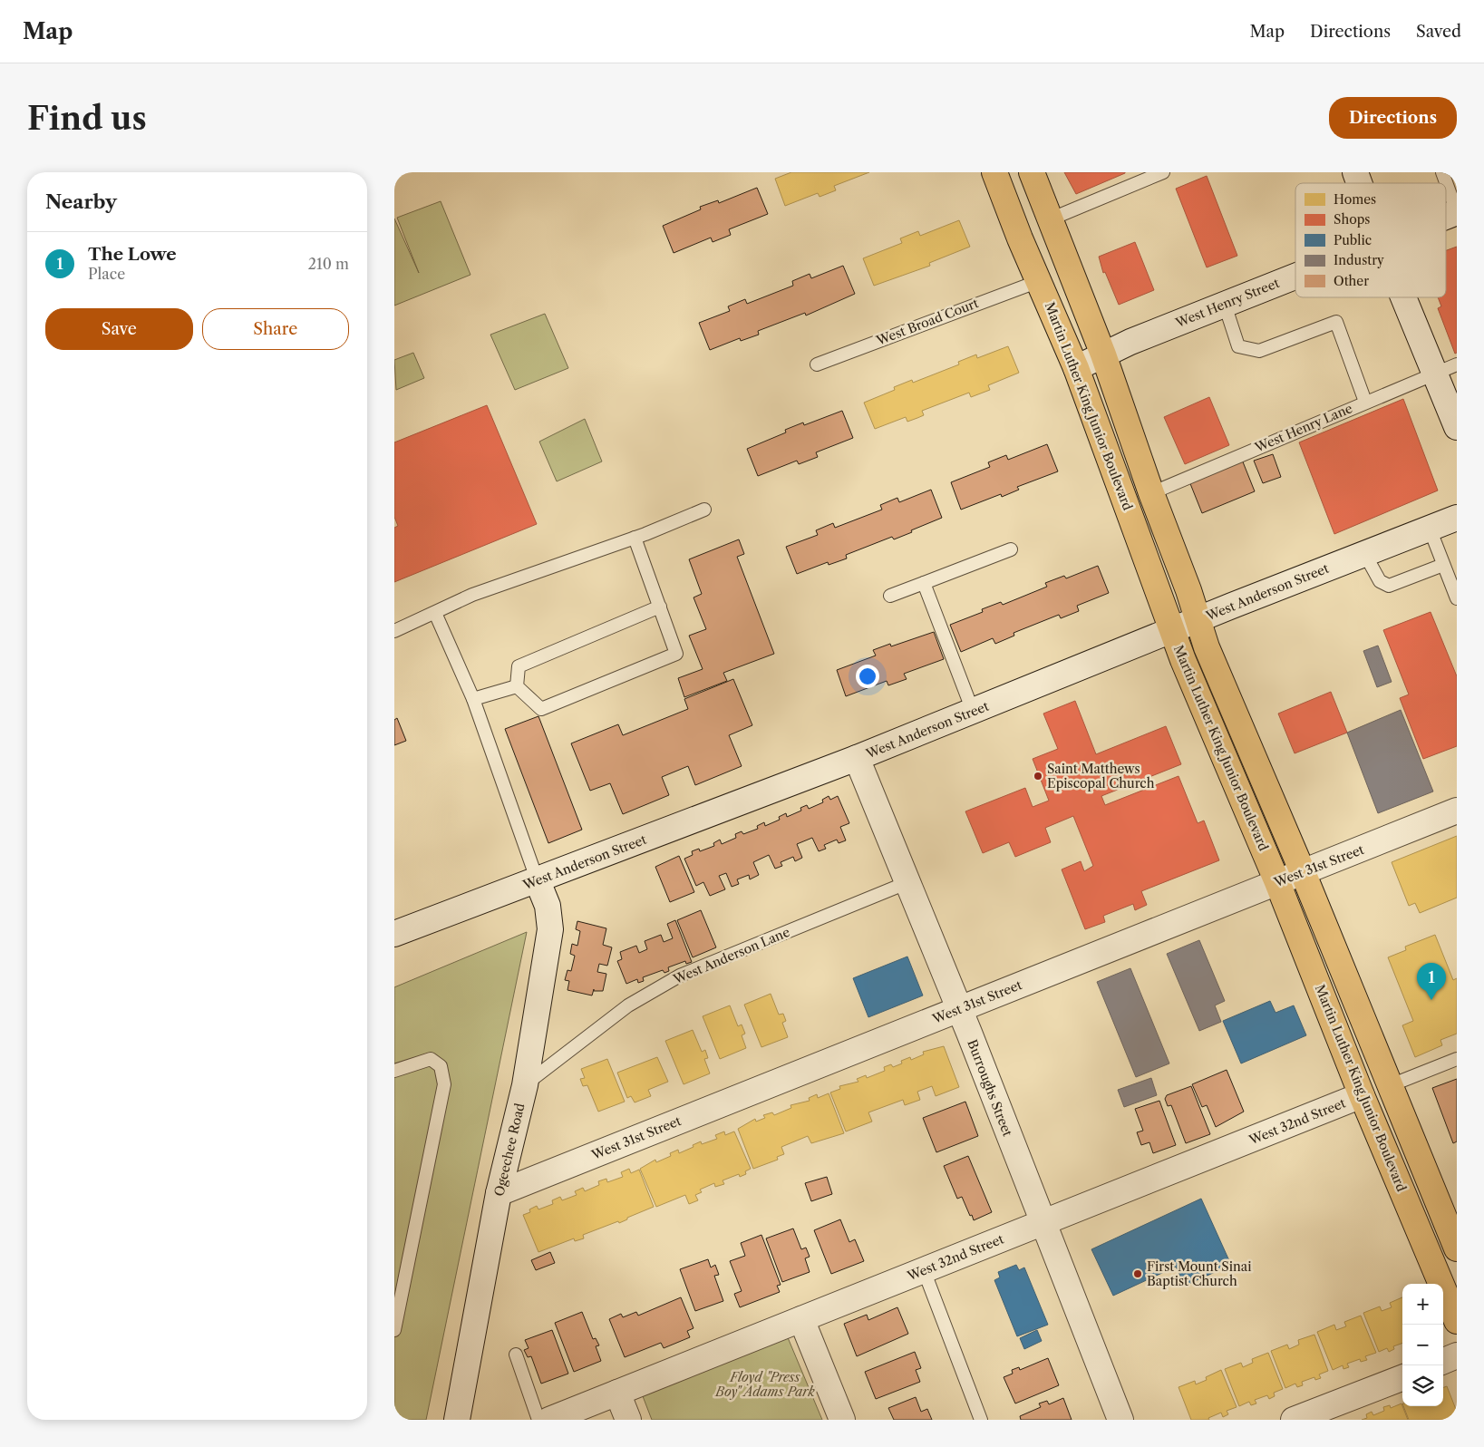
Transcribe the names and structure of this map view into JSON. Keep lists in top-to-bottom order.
{
  "streets": {
    "main road": ["Martin Luther King Junior Boulevard"],
    "street": [
      "West Henry Street",
      "West Anderson Street",
      "West 31st Street",
      "Burroughs Street",
      "West 32nd Street",
      "Ogeechee Road"
    ],
    "lane": ["West Broad Court", "West Henry Lane", "West Anderson Lane"]
  },
  "crossings": [
    ["West Henry Street", "Martin Luther King Junior Boulevard"],
    ["West Broad Court", "Martin Luther King Junior Boulevard"],
    ["Martin Luther King Junior Boulevard", "West Henry Lane"],
    ["Martin Luther King Junior Boulevard", "West Anderson Street"],
    ["Martin Luther King Junior Boulevard", "West 31st Street"],
    ["Martin Luther King Junior Boulevard", "West 32nd Street"],
    ["West Anderson Street", "Burroughs Street"],
    ["West Anderson Street", "Ogeechee Road"],
    ["West 31st Street", "Burroughs Street"],
    ["West 31st Street", "Ogeechee Road"],
    ["West Anderson Lane", "Burroughs Street"],
    ["West Anderson Lane", "Ogeechee Road"],
    ["Burroughs Street", "West 32nd Street"]
  ],
  "parks": ["Floyd \"Press Boy\" Adams Park"],
  "places": ["Saint Matthews Episcopal Church", "First Mount Sinai Baptist Church"],
  "legend": [
    "Homes",
    "Shops",
    "Public",
    "Industry",
    "Other"
  ],
  "page": {
    "header": "Map",
    "nav": ["Map", "Directions", "Saved"],
    "buttons": [
      "Directions",
      ["Save", "Share"]
    ],
    "title": "Find us",
    "heading": "Nearby",
    "list": [
      {
        "mark": "1",
        "name": "The Lowe",
        "note": "Place",
        "value": "210 m"
      }
    ],
    "pins": "1",
    "map_buttons": ["+", "−"]
  }
}
